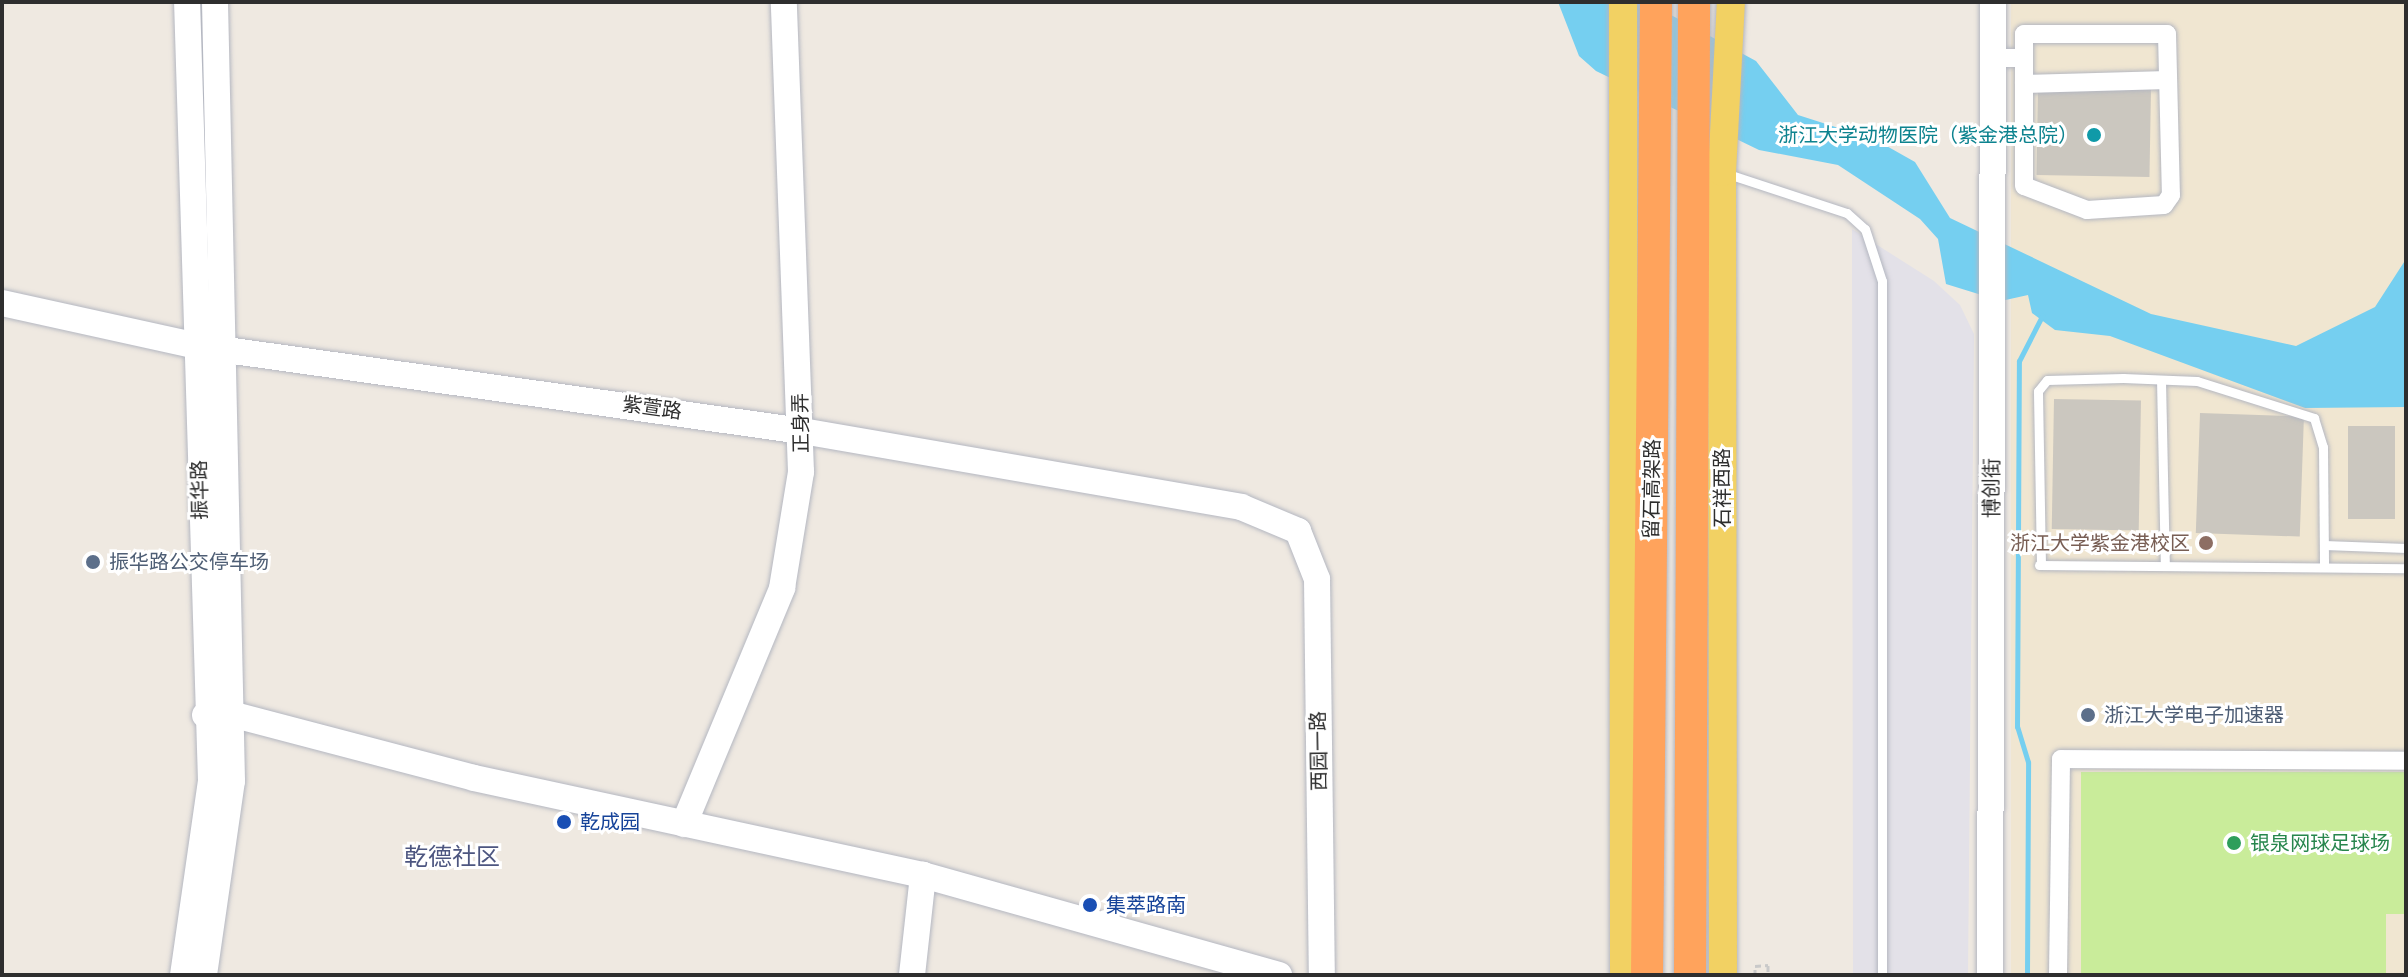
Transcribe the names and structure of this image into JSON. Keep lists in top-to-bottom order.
{
  "streets": {
    "highway": ["留石高架路"],
    "main road": ["石祥西路"],
    "street": [
      "紫萱路",
      "正身弄",
      "博创街",
      "振华路",
      "西园一路"
    ]
  },
  "crossings": [
    ["紫萱路", "正身弄"],
    ["紫萱路", "振华路"],
    ["紫萱路", "西园一路"]
  ],
  "districts": ["乾德社区"],
  "places": [
    "浙江大学动物医院（紫金港总院）",
    "浙江大学紫金港校区",
    "振华路公交停车场",
    "浙江大学电子加速器",
    "乾成园",
    "银泉网球足球场",
    "集萃路南"
  ]
}
